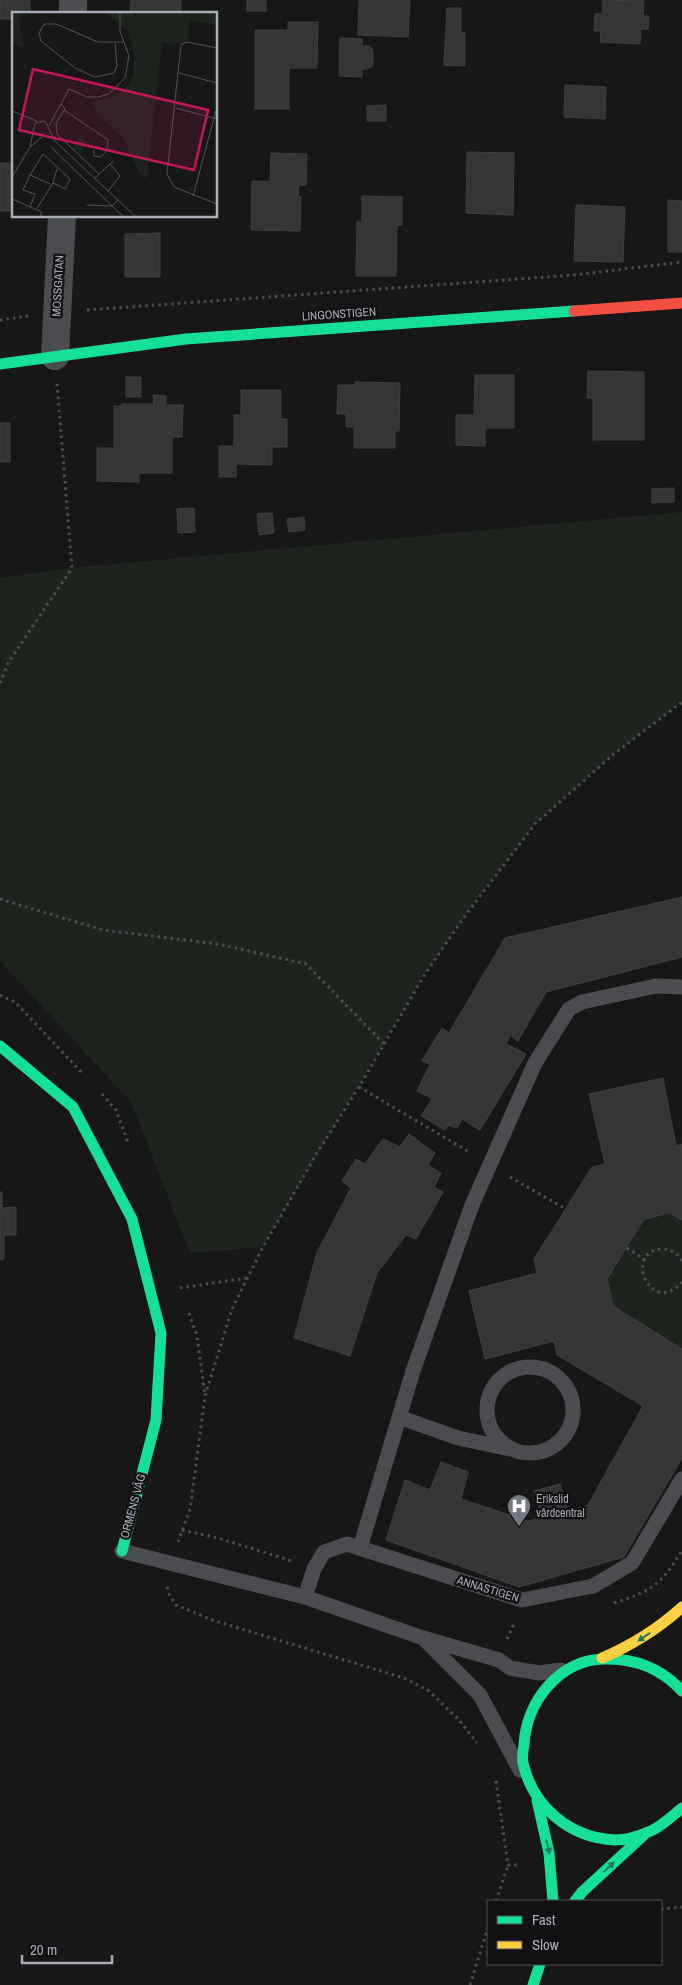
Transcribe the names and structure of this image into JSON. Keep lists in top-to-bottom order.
{
  "streets": {
    "street": ["MOSSGATAN", "LINGONSTIGEN", "ORMENS VÄG"],
    "lane": ["ANNASTIGEN"]
  },
  "crossings": [
    ["MOSSGATAN", "LINGONSTIGEN"],
    ["ORMENS VÄG", "ANNASTIGEN"]
  ],
  "places": {
    "hospital": ["Erikslid vårdcentral"]
  },
  "legend": ["Fast", "Slow"],
  "scale_bar": "20 m"
}
